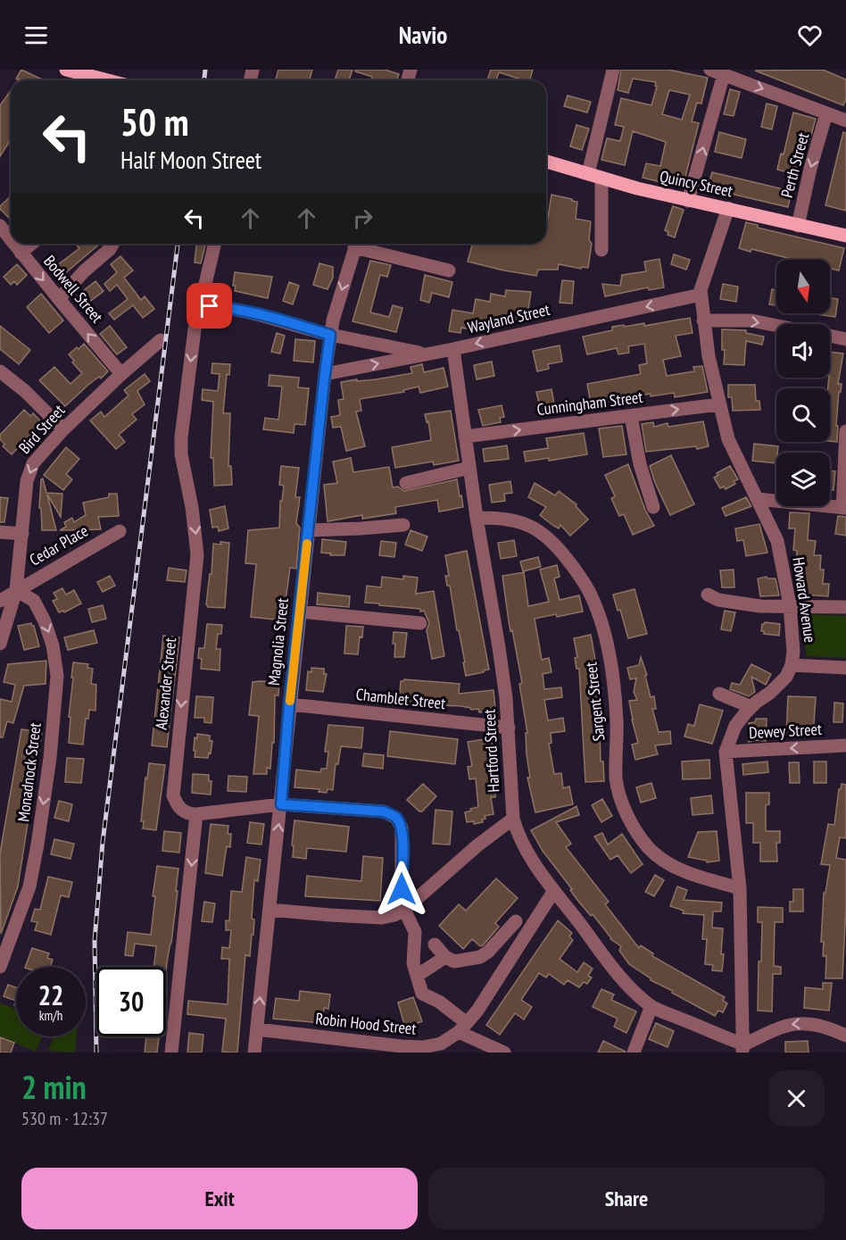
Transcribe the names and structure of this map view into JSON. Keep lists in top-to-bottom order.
{
  "streets": {
    "main road": ["Quincy Street"],
    "street": [
      "Perth Street",
      "Bodwell Street",
      "Wayland Street",
      "Cunningham Street",
      "Bird Street",
      "Cedar Place",
      "Howard Avenue",
      "Magnolia Street",
      "Alexander Street",
      "Chamblet Street",
      "Sargent Street",
      "Dewey Street",
      "Hartford Street",
      "Monadnock Street",
      "Robin Hood Street"
    ]
  },
  "crossings": [
    ["Perth Street", "Quincy Street"],
    ["Quincy Street", "Howard Avenue"],
    ["Bodwell Street", "Bird Street"],
    ["Wayland Street", "Howard Avenue"],
    ["Wayland Street", "Magnolia Street"],
    ["Wayland Street", "Hartford Street"],
    ["Cunningham Street", "Howard Avenue"],
    ["Cunningham Street", "Hartford Street"],
    ["Bird Street", "Cedar Place"],
    ["Bird Street", "Monadnock Street"],
    ["Cedar Place", "Monadnock Street"],
    ["Howard Avenue", "Sargent Street"],
    ["Howard Avenue", "Dewey Street"],
    ["Howard Avenue", "Hartford Street"],
    ["Magnolia Street", "Chamblet Street"],
    ["Magnolia Street", "Robin Hood Street"],
    ["Chamblet Street", "Hartford Street"],
    ["Sargent Street", "Hartford Street"],
    ["Hartford Street", "Robin Hood Street"]
  ],
  "one_way": ["Cunningham Street", "Alexander Street", "Monadnock Street"],
  "north": "bottom",
  "page": {
    "header": "Navio",
    "turn": ["50 m", "Half Moon Street"],
    "speed": "22 km/h",
    "limit": "30",
    "heading": ["2 min", "530 m · 12:37"],
    "buttons": ["Exit", "Share"]
  }
}
